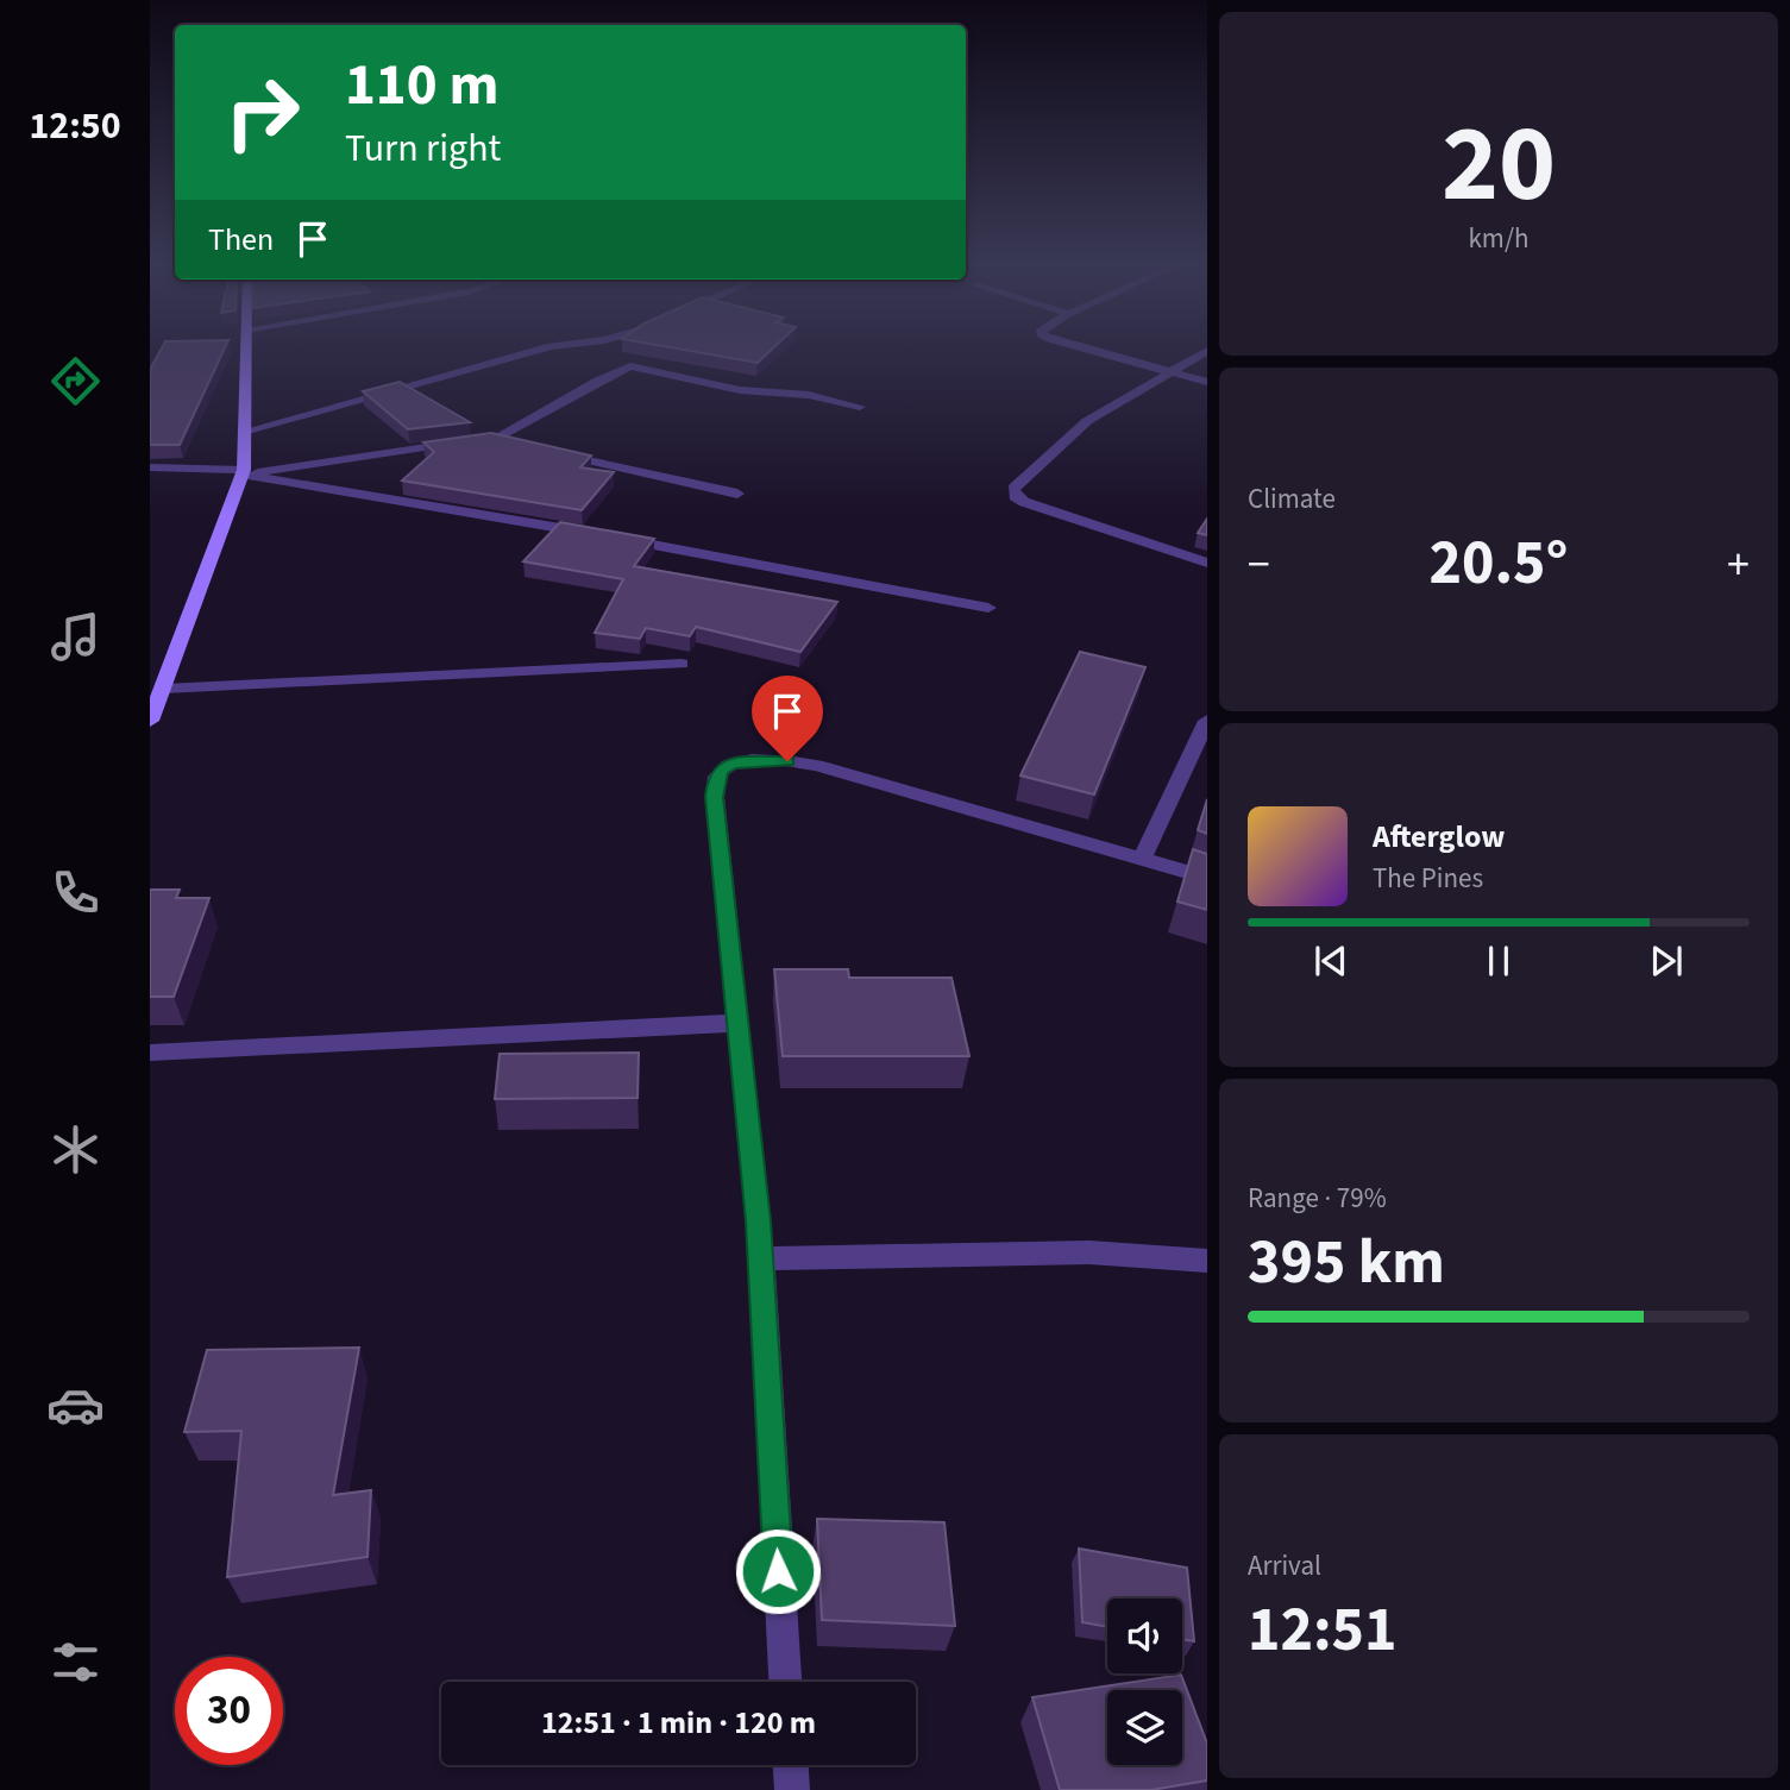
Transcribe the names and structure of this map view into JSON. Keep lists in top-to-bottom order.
{
  "page": {
    "tabs": "12:50",
    "tile": [
      ["20", "km/h"],
      "Climate",
      ["Range · 79%", "395 km"],
      ["Arrival", "12:51"]
    ],
    "turn": ["110 m", "Turn right"],
    "then": "Then",
    "heat": ["−", "20.5°", "+"],
    "song": ["Afterglow", "The Pines"],
    "limit": "30",
    "trip": "12:51 · 1 min · 120 m"
  }
}
